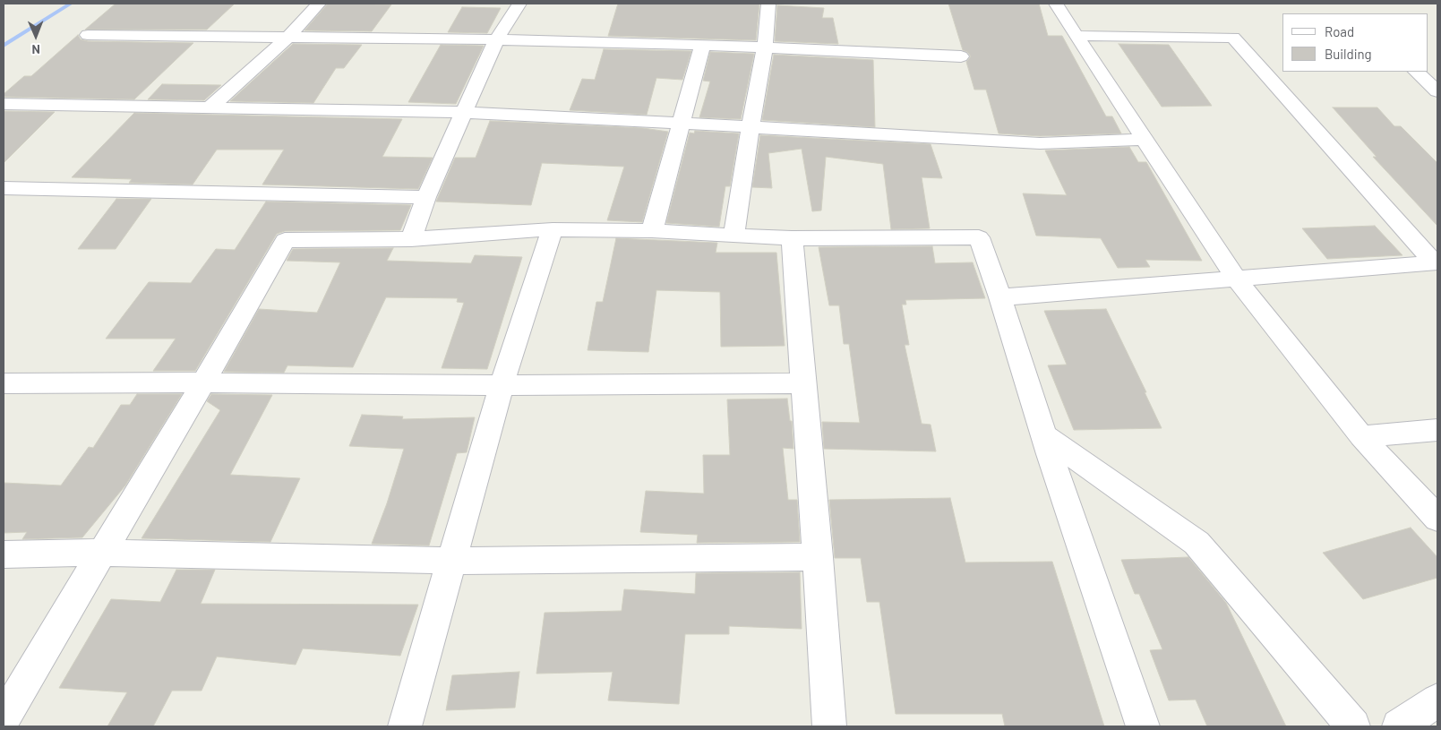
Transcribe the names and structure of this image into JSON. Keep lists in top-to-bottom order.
{
  "legend": ["Road", "Building"],
  "north": "bottom"
}
